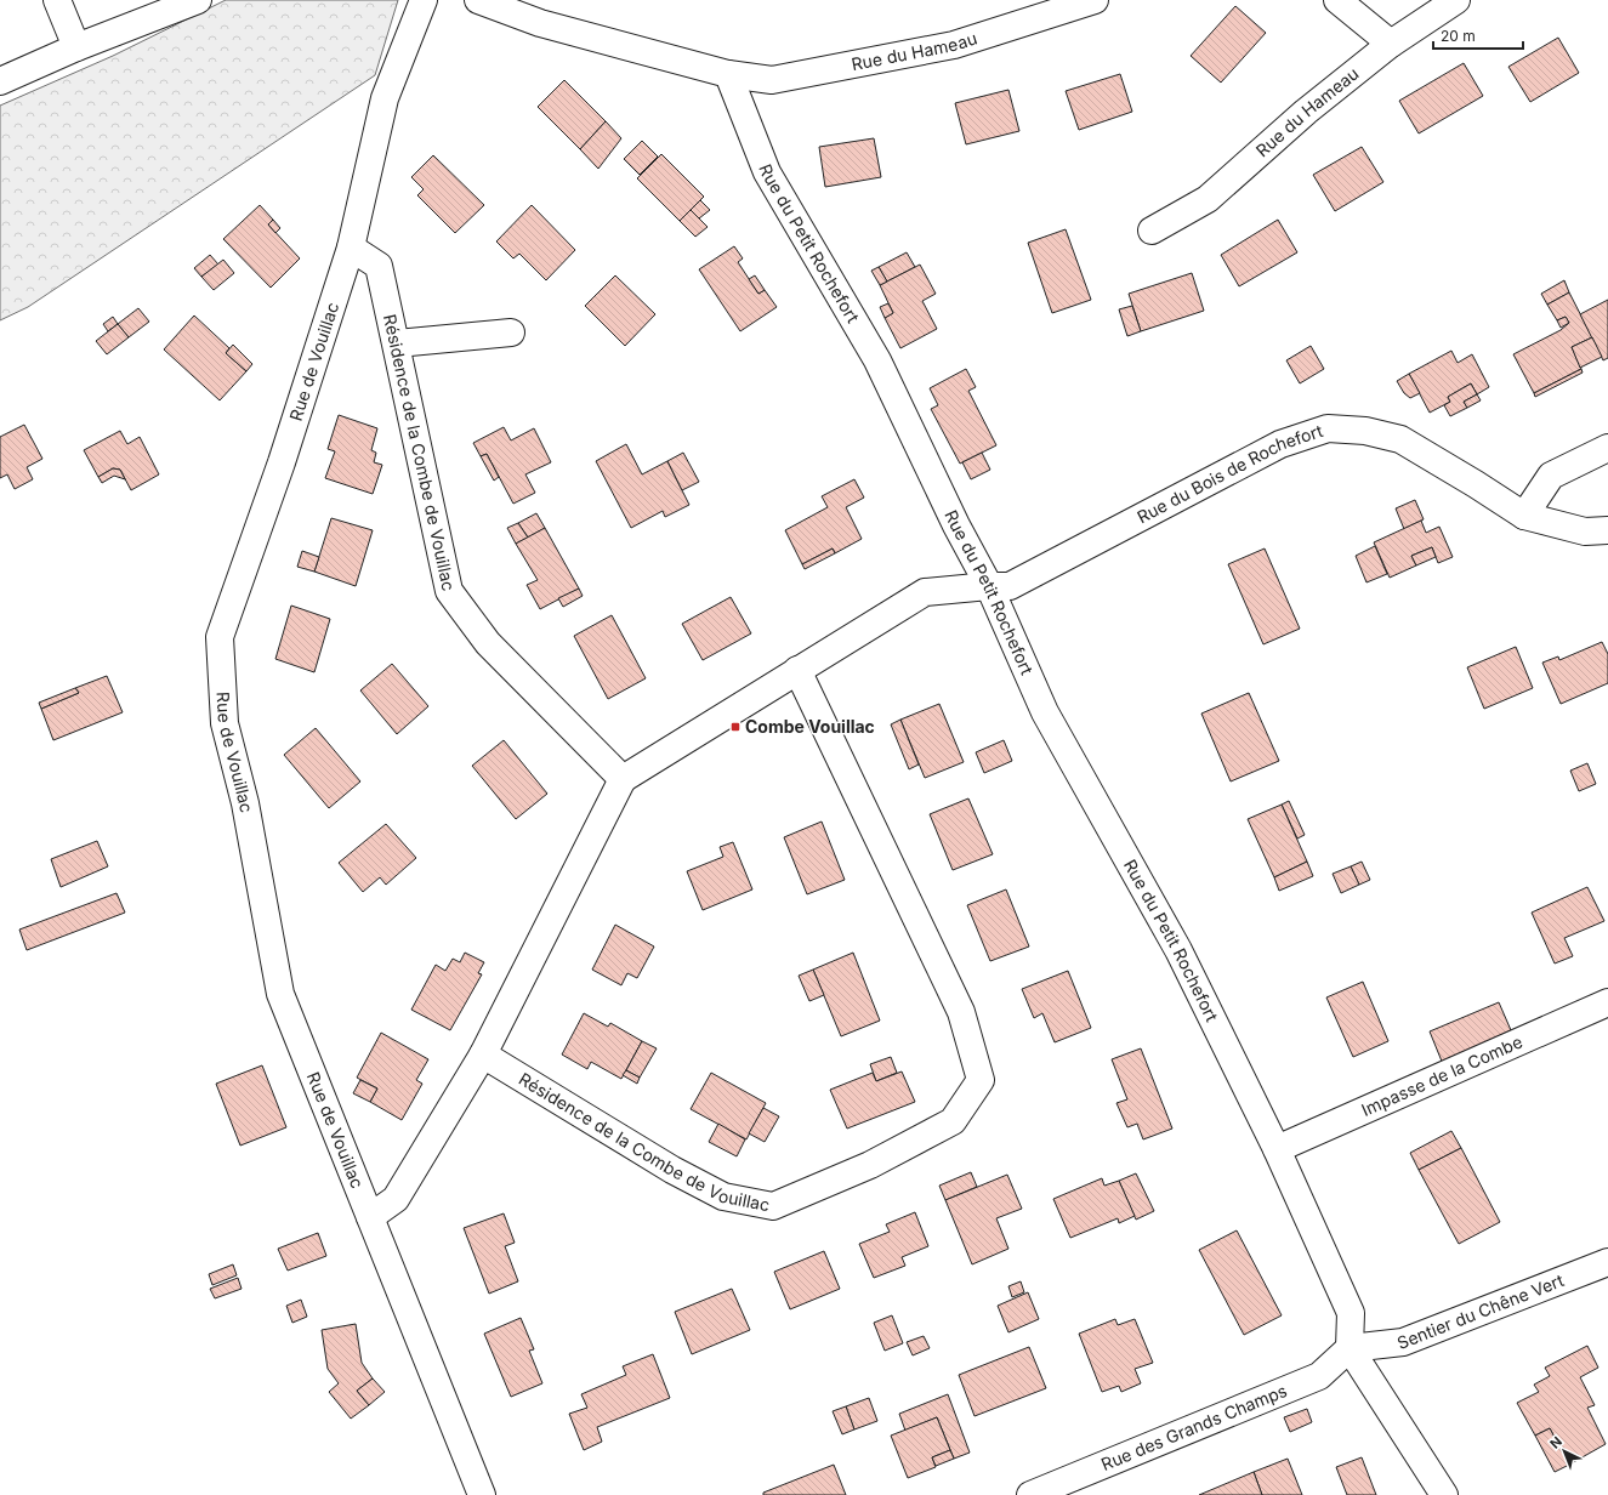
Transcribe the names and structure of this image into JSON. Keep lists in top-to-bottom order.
{
  "streets": {
    "street": [
      "Rue du Hameau",
      "Rue du Petit Rochefort",
      "Rue de Vouillac",
      "Résidence de la Combe de Vouillac",
      "Rue du Bois de Rochefort",
      "Impasse de la Combe",
      "Sentier du Chêne Vert",
      "Rue des Grands Champs"
    ]
  },
  "crossings": [
    ["Rue du Hameau", "Rue du Petit Rochefort"],
    ["Rue du Petit Rochefort", "Rue du Bois de Rochefort"],
    ["Rue du Petit Rochefort", "Impasse de la Combe"],
    ["Rue du Petit Rochefort", "Sentier du Chêne Vert"],
    ["Rue du Petit Rochefort", "Rue des Grands Champs"],
    ["Rue de Vouillac", "Résidence de la Combe de Vouillac"],
    ["Sentier du Chêne Vert", "Rue des Grands Champs"]
  ],
  "places": {
    "transit": ["Combe Vouillac"]
  },
  "scale_bar": "20 m",
  "north": "top left"
}
